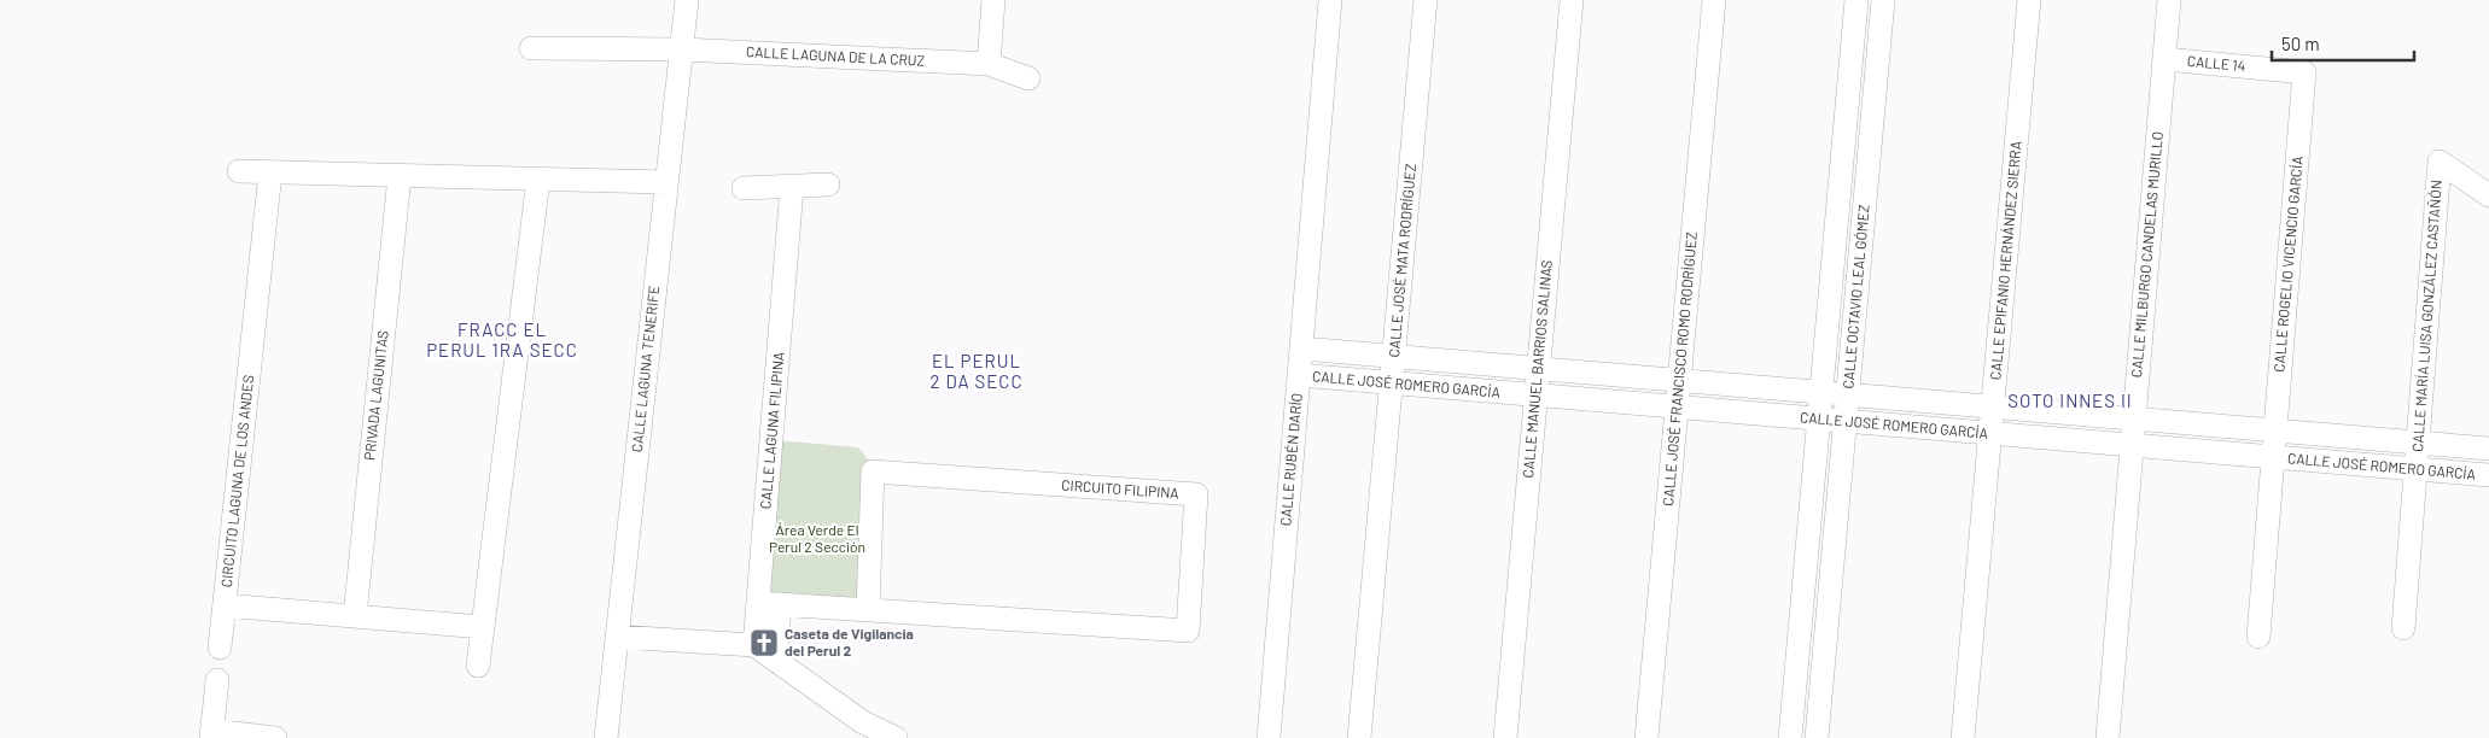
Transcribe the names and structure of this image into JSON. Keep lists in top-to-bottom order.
{
  "streets": {
    "street": [
      "CALLE LAGUNA DE LA CRUZ",
      "CALLE 14",
      "CALLE MILBURGO CANDELAS MURILLO",
      "CALLE JOSÉ MATA RODRÍGUEZ",
      "CALLE EPIFANIO HERNÁNDEZ SIERRA",
      "CALLE ROGELIO VICENCIO GARCÍA",
      "CALLE OCTAVIO LEAL GÓMEZ",
      "CALLE MARÍA LUISA GONZÁLEZ CASTAÑÓN",
      "CALLE LAGUNA TENERIFE",
      "CALLE MANUEL BARRIOS SALINAS",
      "CALLE JOSÉ FRANCISCO ROMO RODRÍGUEZ",
      "CALLE JOSÉ ROMERO GARCÍA",
      "PRIVADA LAGUNITAS",
      "CALLE LAGUNA FILIPINA",
      "CALLE RUBÉN DARÍO",
      "CIRCUITO LAGUNA DE LOS ANDES",
      "CIRCUITO FILIPINA"
    ]
  },
  "crossings": [
    ["CALLE LAGUNA DE LA CRUZ", "CALLE LAGUNA TENERIFE"],
    ["CALLE 14", "CALLE MILBURGO CANDELAS MURILLO"],
    ["CALLE 14", "CALLE ROGELIO VICENCIO GARCÍA"],
    ["CALLE MILBURGO CANDELAS MURILLO", "CALLE JOSÉ ROMERO GARCÍA"],
    ["CALLE JOSÉ MATA RODRÍGUEZ", "CALLE JOSÉ ROMERO GARCÍA"],
    ["CALLE EPIFANIO HERNÁNDEZ SIERRA", "CALLE JOSÉ ROMERO GARCÍA"],
    ["CALLE ROGELIO VICENCIO GARCÍA", "CALLE JOSÉ ROMERO GARCÍA"],
    ["CALLE OCTAVIO LEAL GÓMEZ", "CALLE JOSÉ ROMERO GARCÍA"],
    ["CALLE MARÍA LUISA GONZÁLEZ CASTAÑÓN", "CALLE JOSÉ ROMERO GARCÍA"],
    ["CALLE MANUEL BARRIOS SALINAS", "CALLE JOSÉ ROMERO GARCÍA"],
    ["CALLE JOSÉ FRANCISCO ROMO RODRÍGUEZ", "CALLE JOSÉ ROMERO GARCÍA"],
    ["CALLE JOSÉ ROMERO GARCÍA", "CALLE RUBÉN DARÍO"],
    ["PRIVADA LAGUNITAS", "CIRCUITO LAGUNA DE LOS ANDES"],
    ["CALLE LAGUNA FILIPINA", "CIRCUITO FILIPINA"]
  ],
  "districts": ["FRACC EL PERUL 1RA SECC", "EL PERUL 2 DA SECC", "SOTO INNES II"],
  "parks": ["Área Verde El Perul 2 Sección"],
  "places": {
    "church": ["Caseta de Vigilancia del Perul 2"]
  },
  "scale_bar": "50 m"
}
